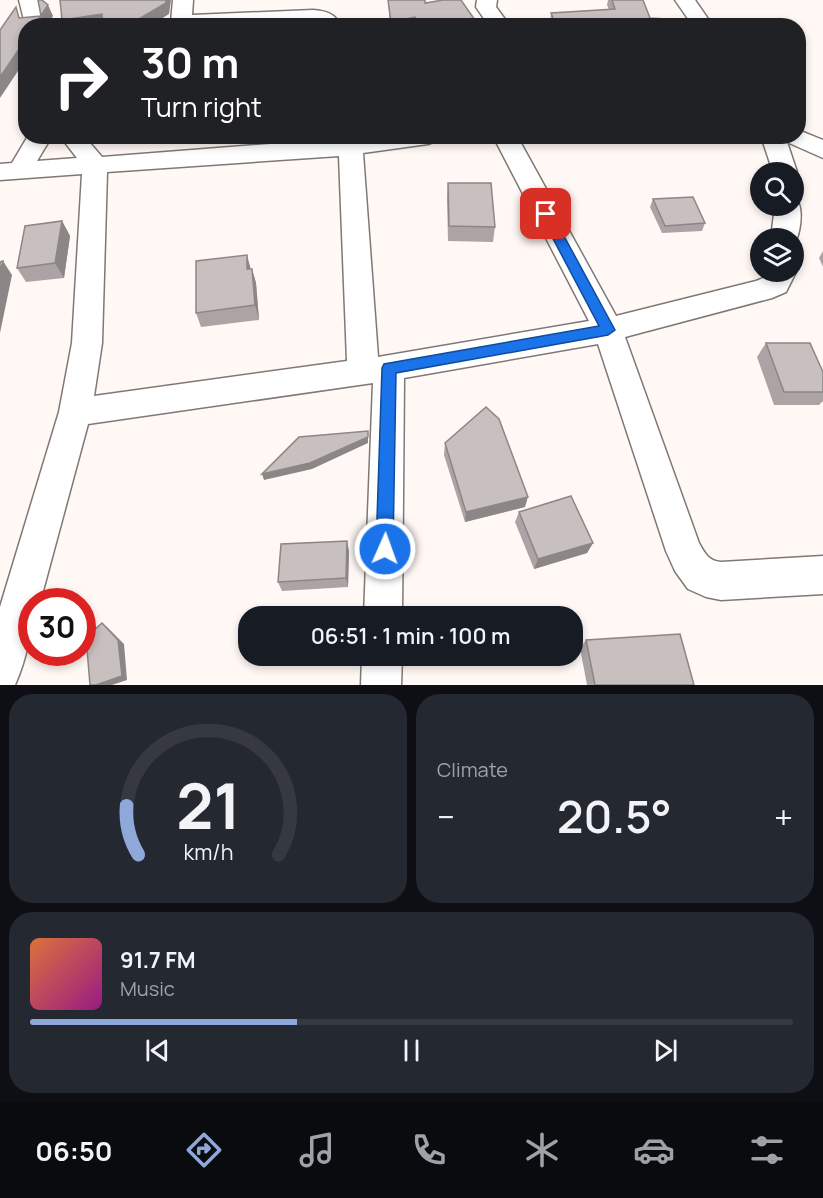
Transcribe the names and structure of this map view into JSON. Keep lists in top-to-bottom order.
{
  "page": {
    "turn": ["30 m", "Turn right"],
    "limit": "30",
    "trip": "06:51 · 1 min · 100 m",
    "tile": "Climate",
    "heat": ["−", "20.5°", "+"],
    "song": ["91.7 FM", "Music"],
    "tabs": "06:50",
    "gauge": ["21", "km/h"]
  }
}
